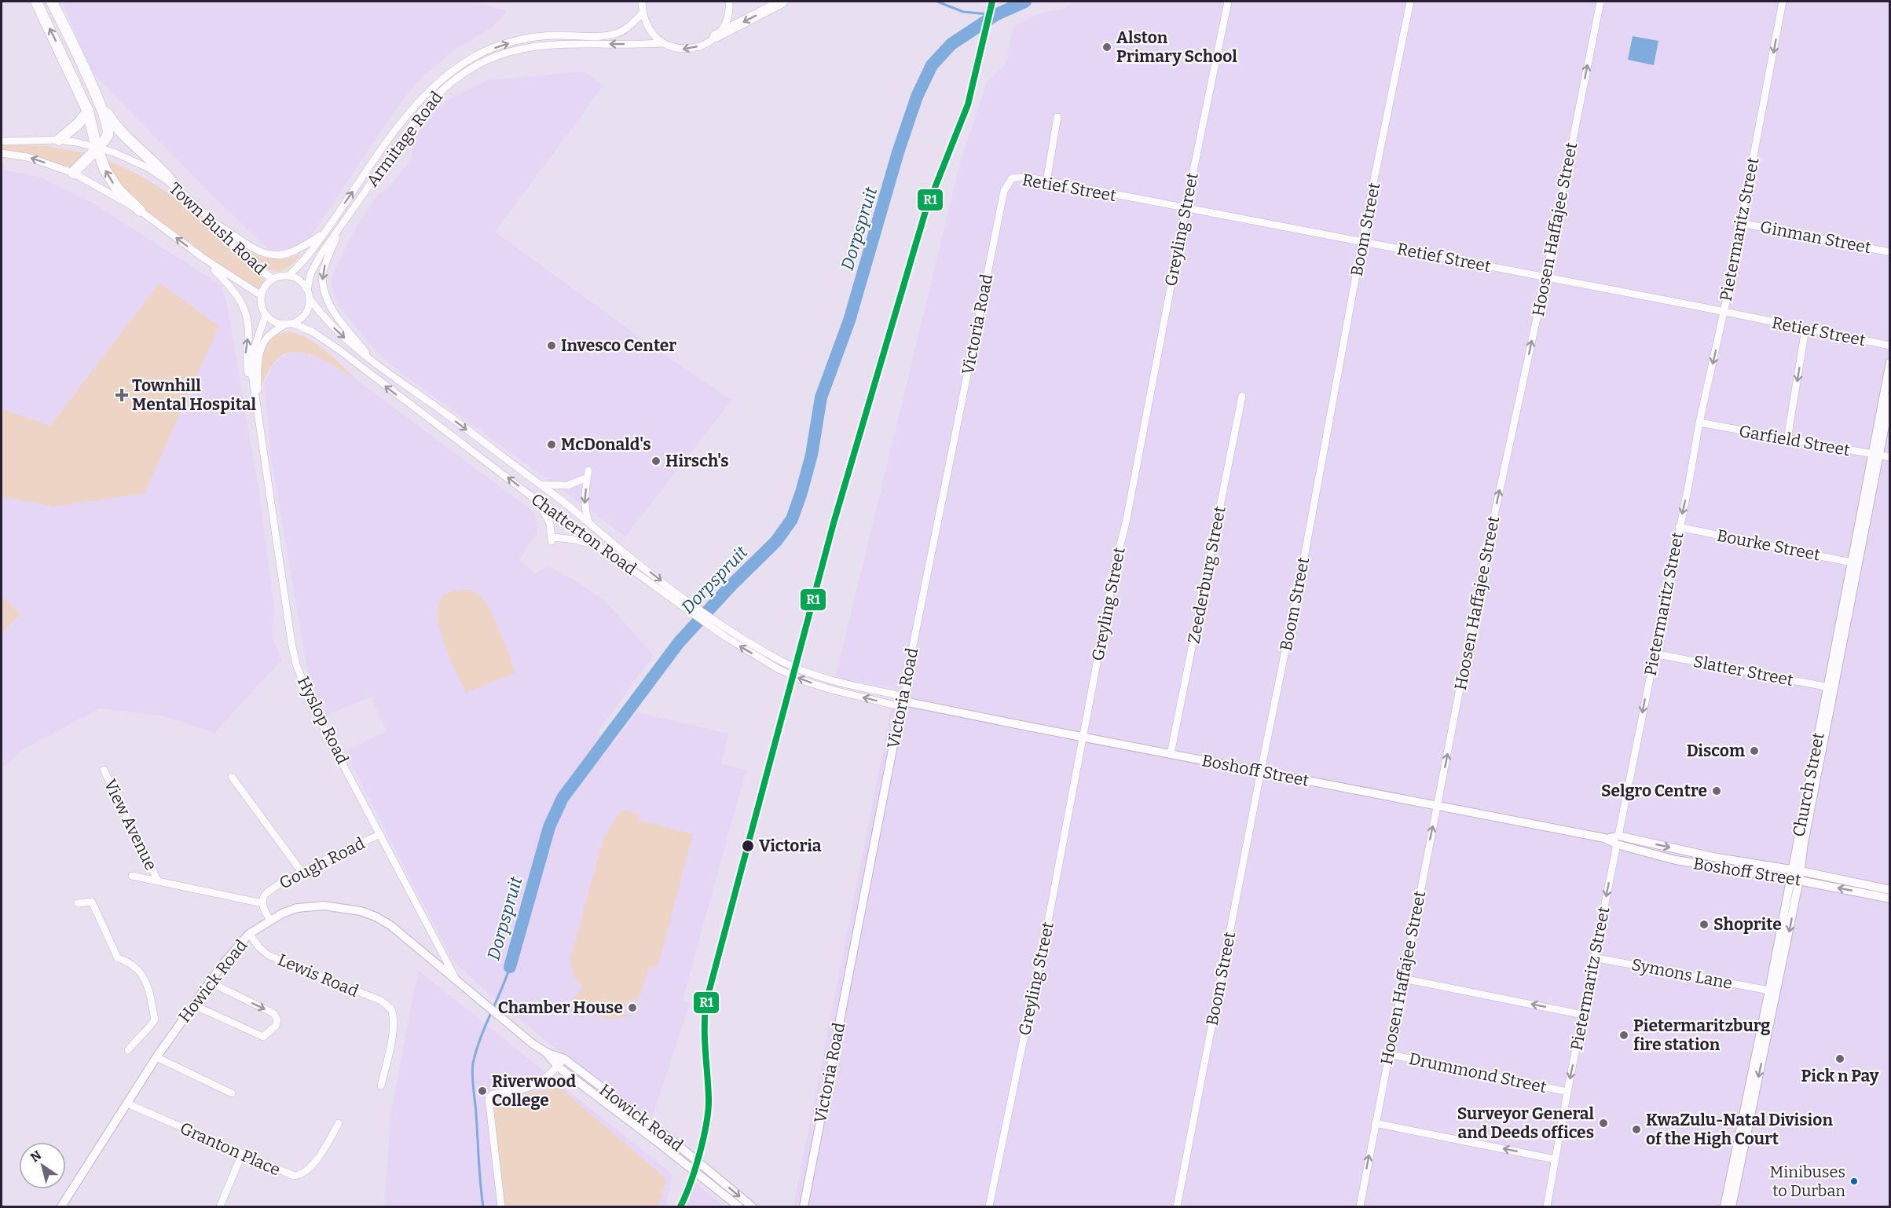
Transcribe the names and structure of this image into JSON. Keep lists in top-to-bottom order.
{
  "streets": {
    "main road": [
      "Victoria Road",
      "Boshoff Street",
      "Church Street",
      "Howick Road"
    ],
    "street": [
      "Armitage Road",
      "Retief Street",
      "Town Bush Road",
      "Greyling Street",
      "Boom Street",
      "Hoosen Haffajee Street",
      "Pietermaritz Street",
      "Ginman Street",
      "Garfield Street",
      "Chatterton Road",
      "Bourke Street",
      "Zeederburg Street",
      "Slatter Street",
      "Hyslop Road",
      "View Avenue",
      "Gough Road",
      "Symons Lane",
      "Lewis Road",
      "Drummond Street",
      "Granton Place"
    ]
  },
  "crossings": [
    ["Armitage Road", "Town Bush Road"],
    ["Armitage Road", "Chatterton Road"],
    ["Armitage Road", "Hyslop Road"],
    ["Retief Street", "Greyling Street"],
    ["Retief Street", "Boom Street"],
    ["Retief Street", "Hoosen Haffajee Street"],
    ["Retief Street", "Pietermaritz Street"],
    ["Retief Street", "Victoria Road"],
    ["Town Bush Road", "Chatterton Road"],
    ["Town Bush Road", "Hyslop Road"],
    ["Greyling Street", "Boshoff Street"],
    ["Boom Street", "Boshoff Street"],
    ["Hoosen Haffajee Street", "Boshoff Street"],
    ["Hoosen Haffajee Street", "Drummond Street"],
    ["Pietermaritz Street", "Ginman Street"],
    ["Pietermaritz Street", "Garfield Street"],
    ["Pietermaritz Street", "Bourke Street"],
    ["Pietermaritz Street", "Slatter Street"],
    ["Pietermaritz Street", "Boshoff Street"],
    ["Pietermaritz Street", "Symons Lane"],
    ["Pietermaritz Street", "Drummond Street"],
    ["Victoria Road", "Chatterton Road"],
    ["Victoria Road", "Boshoff Street"],
    ["Garfield Street", "Church Street"],
    ["Chatterton Road", "Hyslop Road"],
    ["Chatterton Road", "Boshoff Street"],
    ["Bourke Street", "Church Street"],
    ["Zeederburg Street", "Boshoff Street"],
    ["Slatter Street", "Church Street"],
    ["Hyslop Road", "Gough Road"],
    ["Hyslop Road", "Howick Road"],
    ["Boshoff Street", "Church Street"],
    ["Church Street", "Symons Lane"],
    ["Gough Road", "Howick Road"],
    ["Lewis Road", "Howick Road"],
    ["Howick Road", "Granton Place"]
  ],
  "one_way": ["Hoosen Haffajee Street", "Pietermaritz Street"],
  "water": ["Dorpspruit"],
  "places": {
    "other": [
      "Alston Primary School",
      "Invesco Center",
      "McDonald's",
      "Hirsch's",
      "Discom",
      "Selgro Centre",
      "Victoria",
      "Shoprite",
      "Chamber House",
      "Pietermaritzburg fire station",
      "Pick n Pay",
      "Riverwood College",
      "Surveyor General and Deeds offices",
      "KwaZulu-Natal Division of the High Court",
      "Minibuses to Durban"
    ],
    "health": ["Townhill Mental Hospital"]
  },
  "lines": ["transit line R1"],
  "north": "top left"
}
